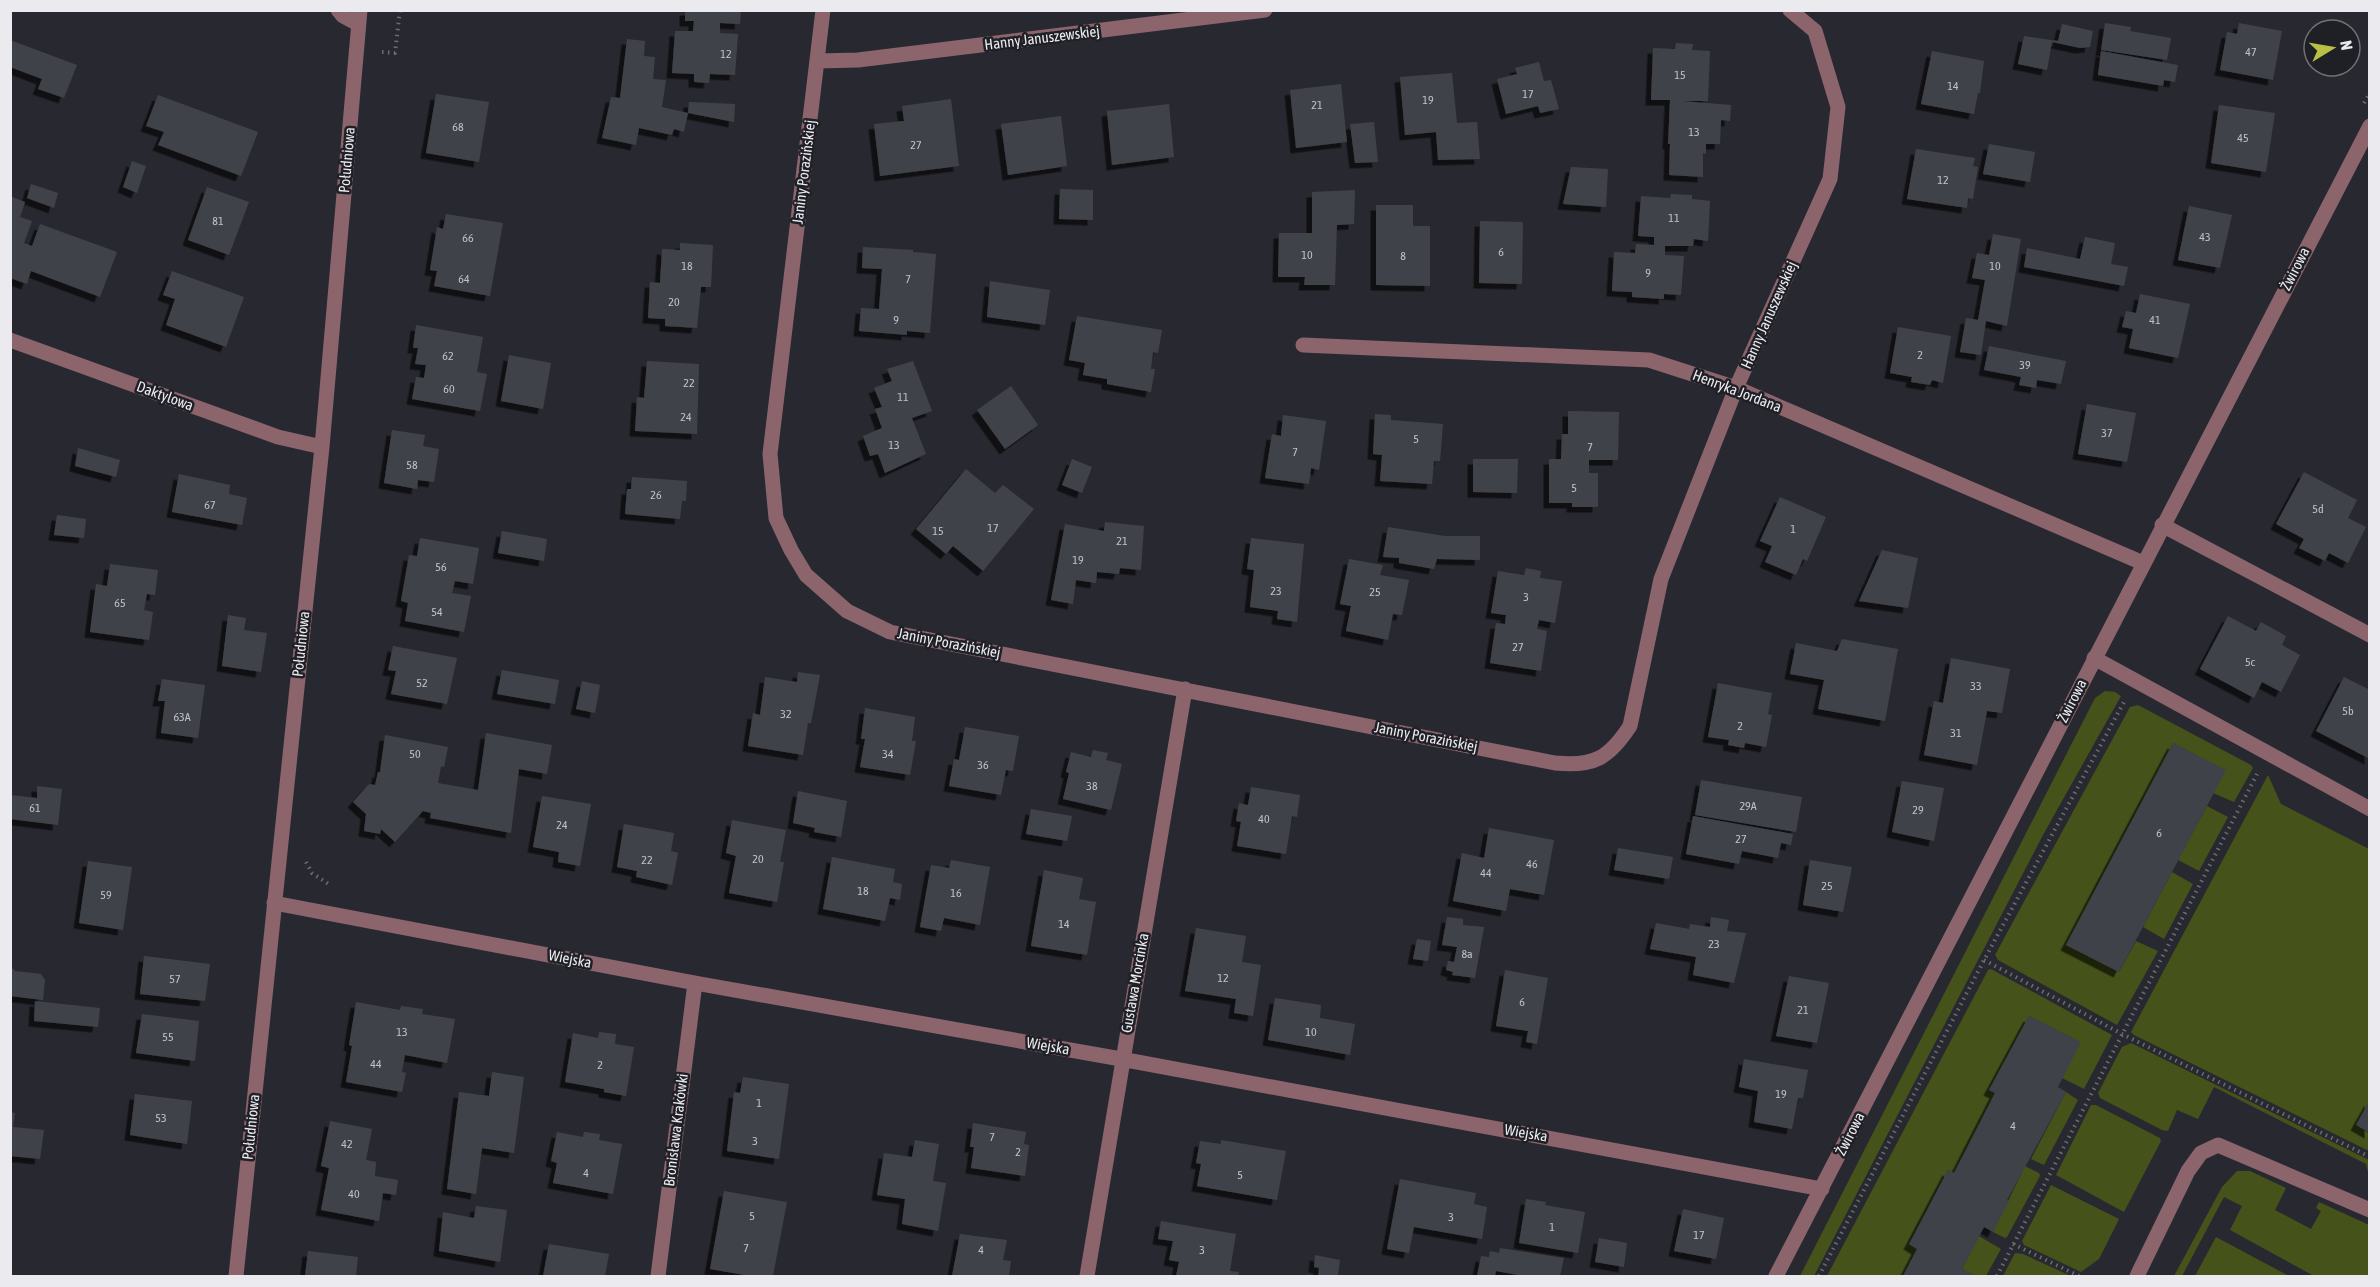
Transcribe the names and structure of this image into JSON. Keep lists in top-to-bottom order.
{
  "streets": {
    "street": [
      "Hanny Januszewskiej",
      "Południowa",
      "Janiny Porazińskiej",
      "Żwirowa",
      "Henryka Jordana",
      "Daktylowa",
      "Wiejska",
      "Gustawa Morcinka",
      "Bronisława Krakówki"
    ]
  },
  "crossings": [
    ["Hanny Januszewskiej", "Janiny Porazińskiej"],
    ["Hanny Januszewskiej", "Henryka Jordana"],
    ["Południowa", "Daktylowa"],
    ["Południowa", "Wiejska"],
    ["Janiny Porazińskiej", "Gustawa Morcinka"],
    ["Żwirowa", "Henryka Jordana"],
    ["Żwirowa", "Wiejska"],
    ["Wiejska", "Gustawa Morcinka"],
    ["Wiejska", "Bronisława Krakówki"]
  ],
  "house_numbers": [
    "47",
    "12",
    "15",
    "14",
    "17",
    "19",
    "21",
    "68",
    "13",
    "45",
    "27",
    "12",
    "11",
    "81",
    "43",
    "66",
    "6",
    "10",
    "8",
    "18",
    "10",
    "9",
    "64",
    "7",
    "20",
    "9",
    "41",
    "2",
    "62",
    "39",
    "22",
    "60",
    "11",
    "24",
    "37",
    "5",
    "13",
    "7",
    "7",
    "58",
    "5",
    "26",
    "67",
    "5d",
    "17",
    "1",
    "15",
    "21",
    "19",
    "56",
    "23",
    "25",
    "3",
    "65",
    "54",
    "27",
    "5c",
    "52",
    "33",
    "5b",
    "32",
    "63A",
    "2",
    "31",
    "50",
    "34",
    "36",
    "38",
    "29A",
    "61",
    "29",
    "40",
    "24",
    "6",
    "27",
    "20",
    "22",
    "46",
    "44",
    "25",
    "18",
    "16",
    "59",
    "14",
    "23",
    "8a",
    "12",
    "57",
    "6",
    "21",
    "13",
    "10",
    "55",
    "44",
    "2",
    "19",
    "1",
    "53",
    "4",
    "7",
    "3",
    "42",
    "2",
    "4",
    "5",
    "40",
    "5",
    "3",
    "1",
    "17",
    "7",
    "4",
    "3"
  ],
  "north": "right"
}
